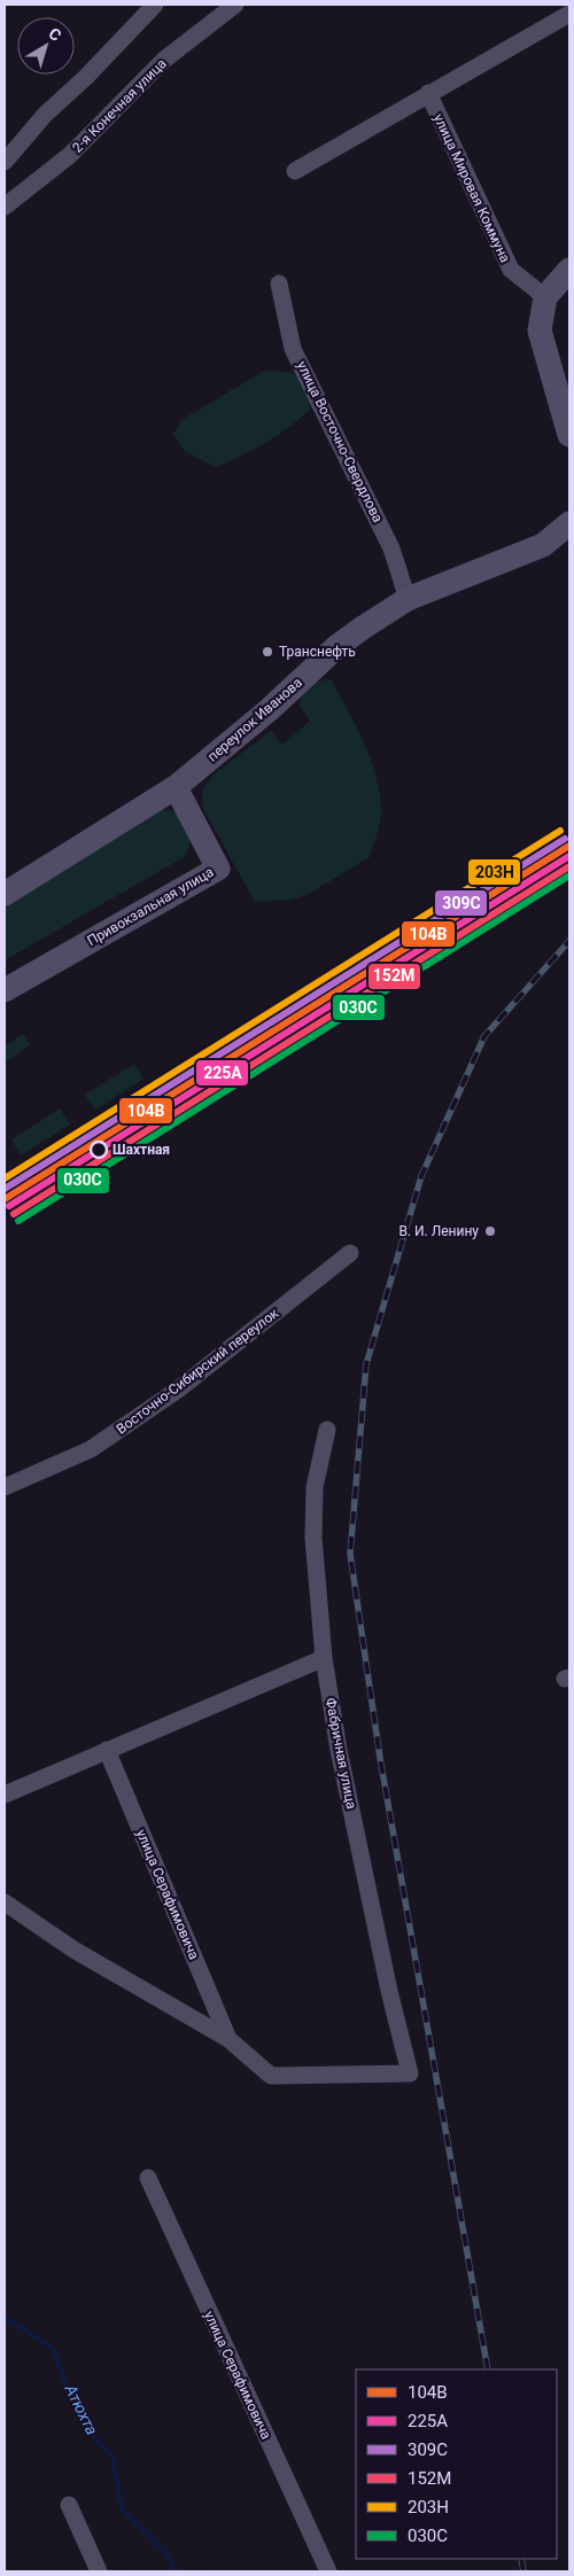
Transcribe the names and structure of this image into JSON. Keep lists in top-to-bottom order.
{
  "streets": {
    "main road": ["переулок Иванова", "Привокзальная улица"],
    "street": [
      "2-я Конечная улица",
      "улица Мировая Коммуна",
      "улица Восточно-Свердлова",
      "Восточно-Сибирский переулок",
      "Фабричная улица",
      "улица Серафимовича"
    ]
  },
  "crossings": [
    ["улица Восточно-Свердлова", "переулок Иванова"],
    ["переулок Иванова", "Привокзальная улица"],
    ["Фабричная улица", "улица Серафимовича"]
  ],
  "water": ["Атюхта"],
  "places": ["Транснефть", "Шахтная", "В. И. Ленину"],
  "lines": [
    "transit line 203Н",
    "transit line 309С",
    "transit line 104В",
    "transit line 225А",
    "transit line 152М",
    "transit line 030C"
  ],
  "legend": [
    "104В",
    "225А",
    "309С",
    "152М",
    "203Н",
    "030C"
  ],
  "north": "top right"
}
